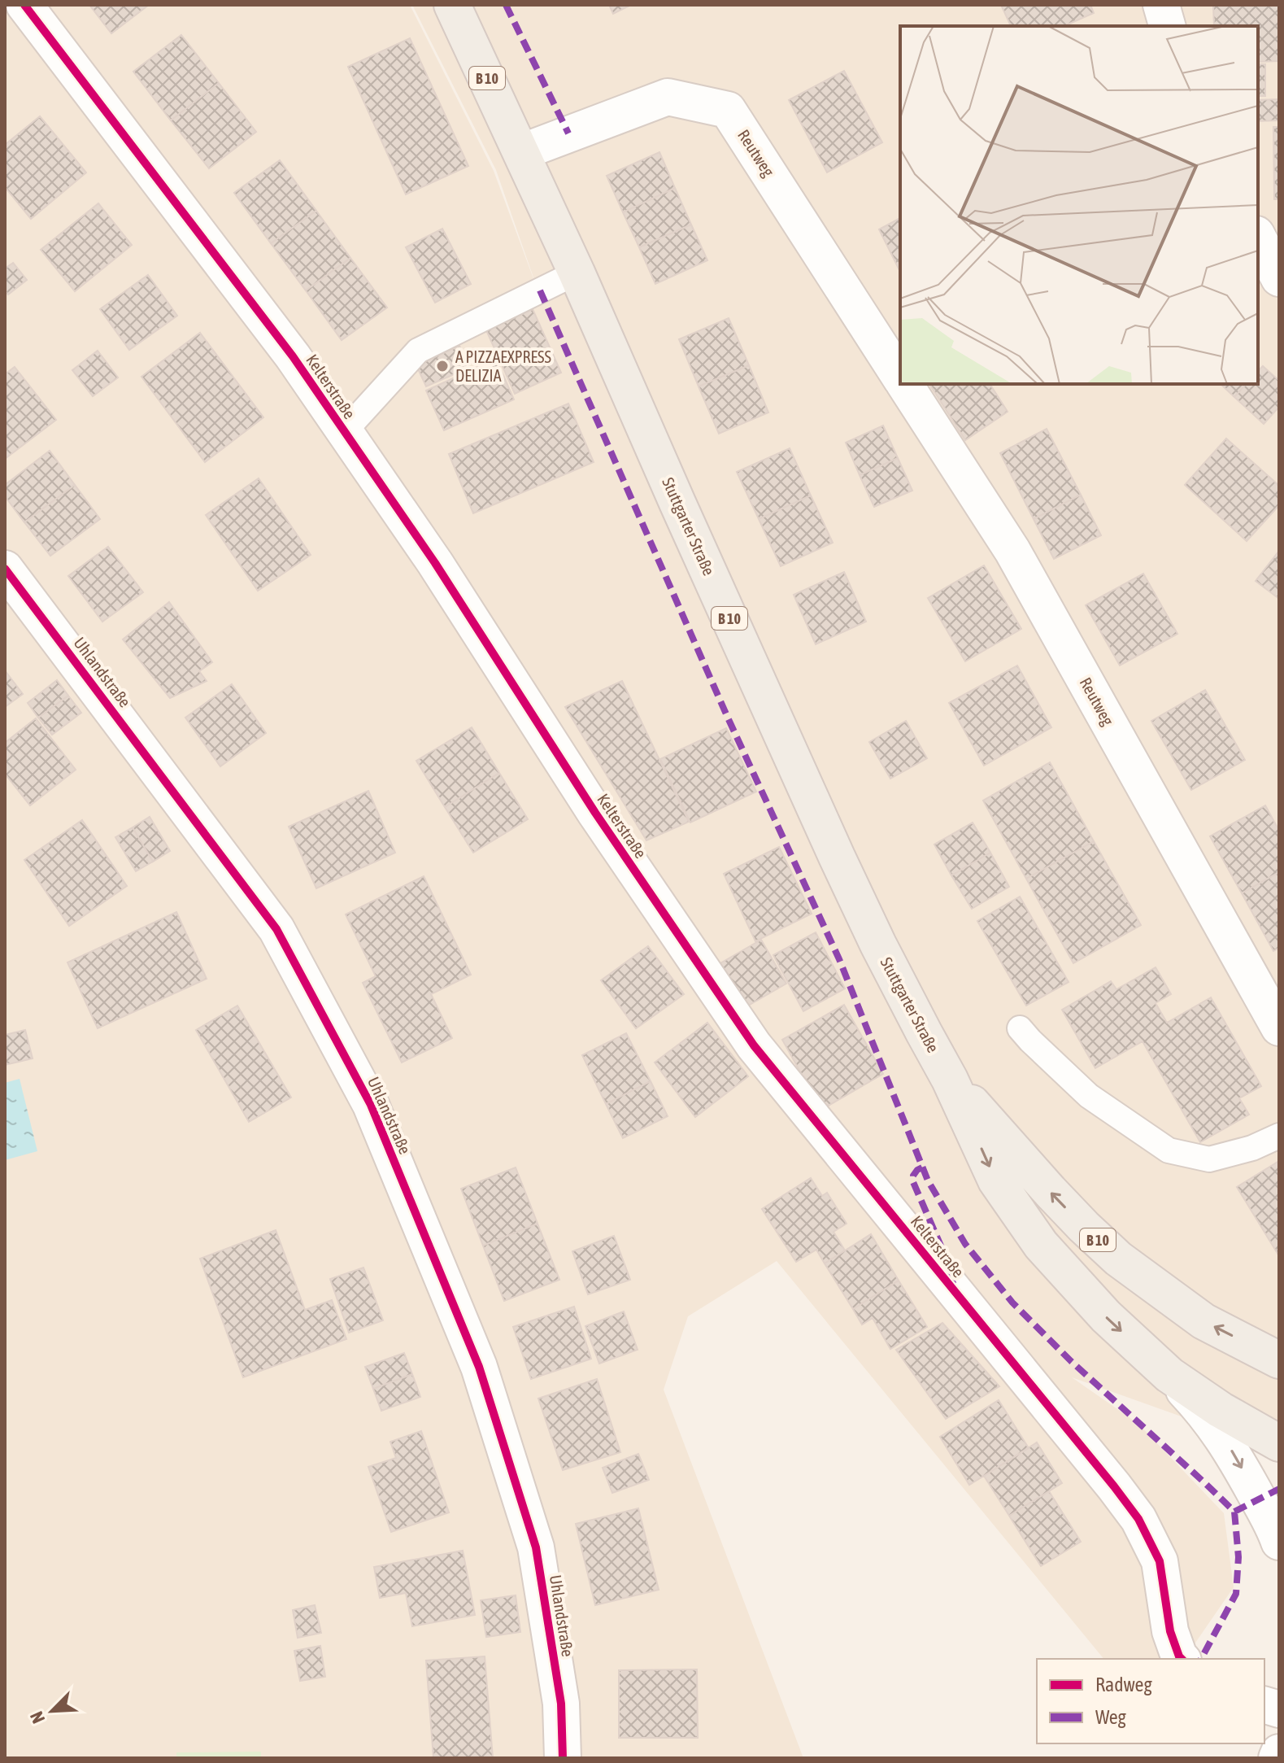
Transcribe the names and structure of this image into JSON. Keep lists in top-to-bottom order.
{
  "streets": {
    "main road": ["B 10", "Stuttgarter Straße"],
    "street": ["Reutweg", "Kelterstraße", "Uhlandstraße"]
  },
  "crossings": [
    ["Reutweg", "Stuttgarter Straße"]
  ],
  "places": ["A PIZZAEXPRESS DELIZIA"],
  "legend": ["Radweg", "Weg"],
  "north": "bottom left"
}
